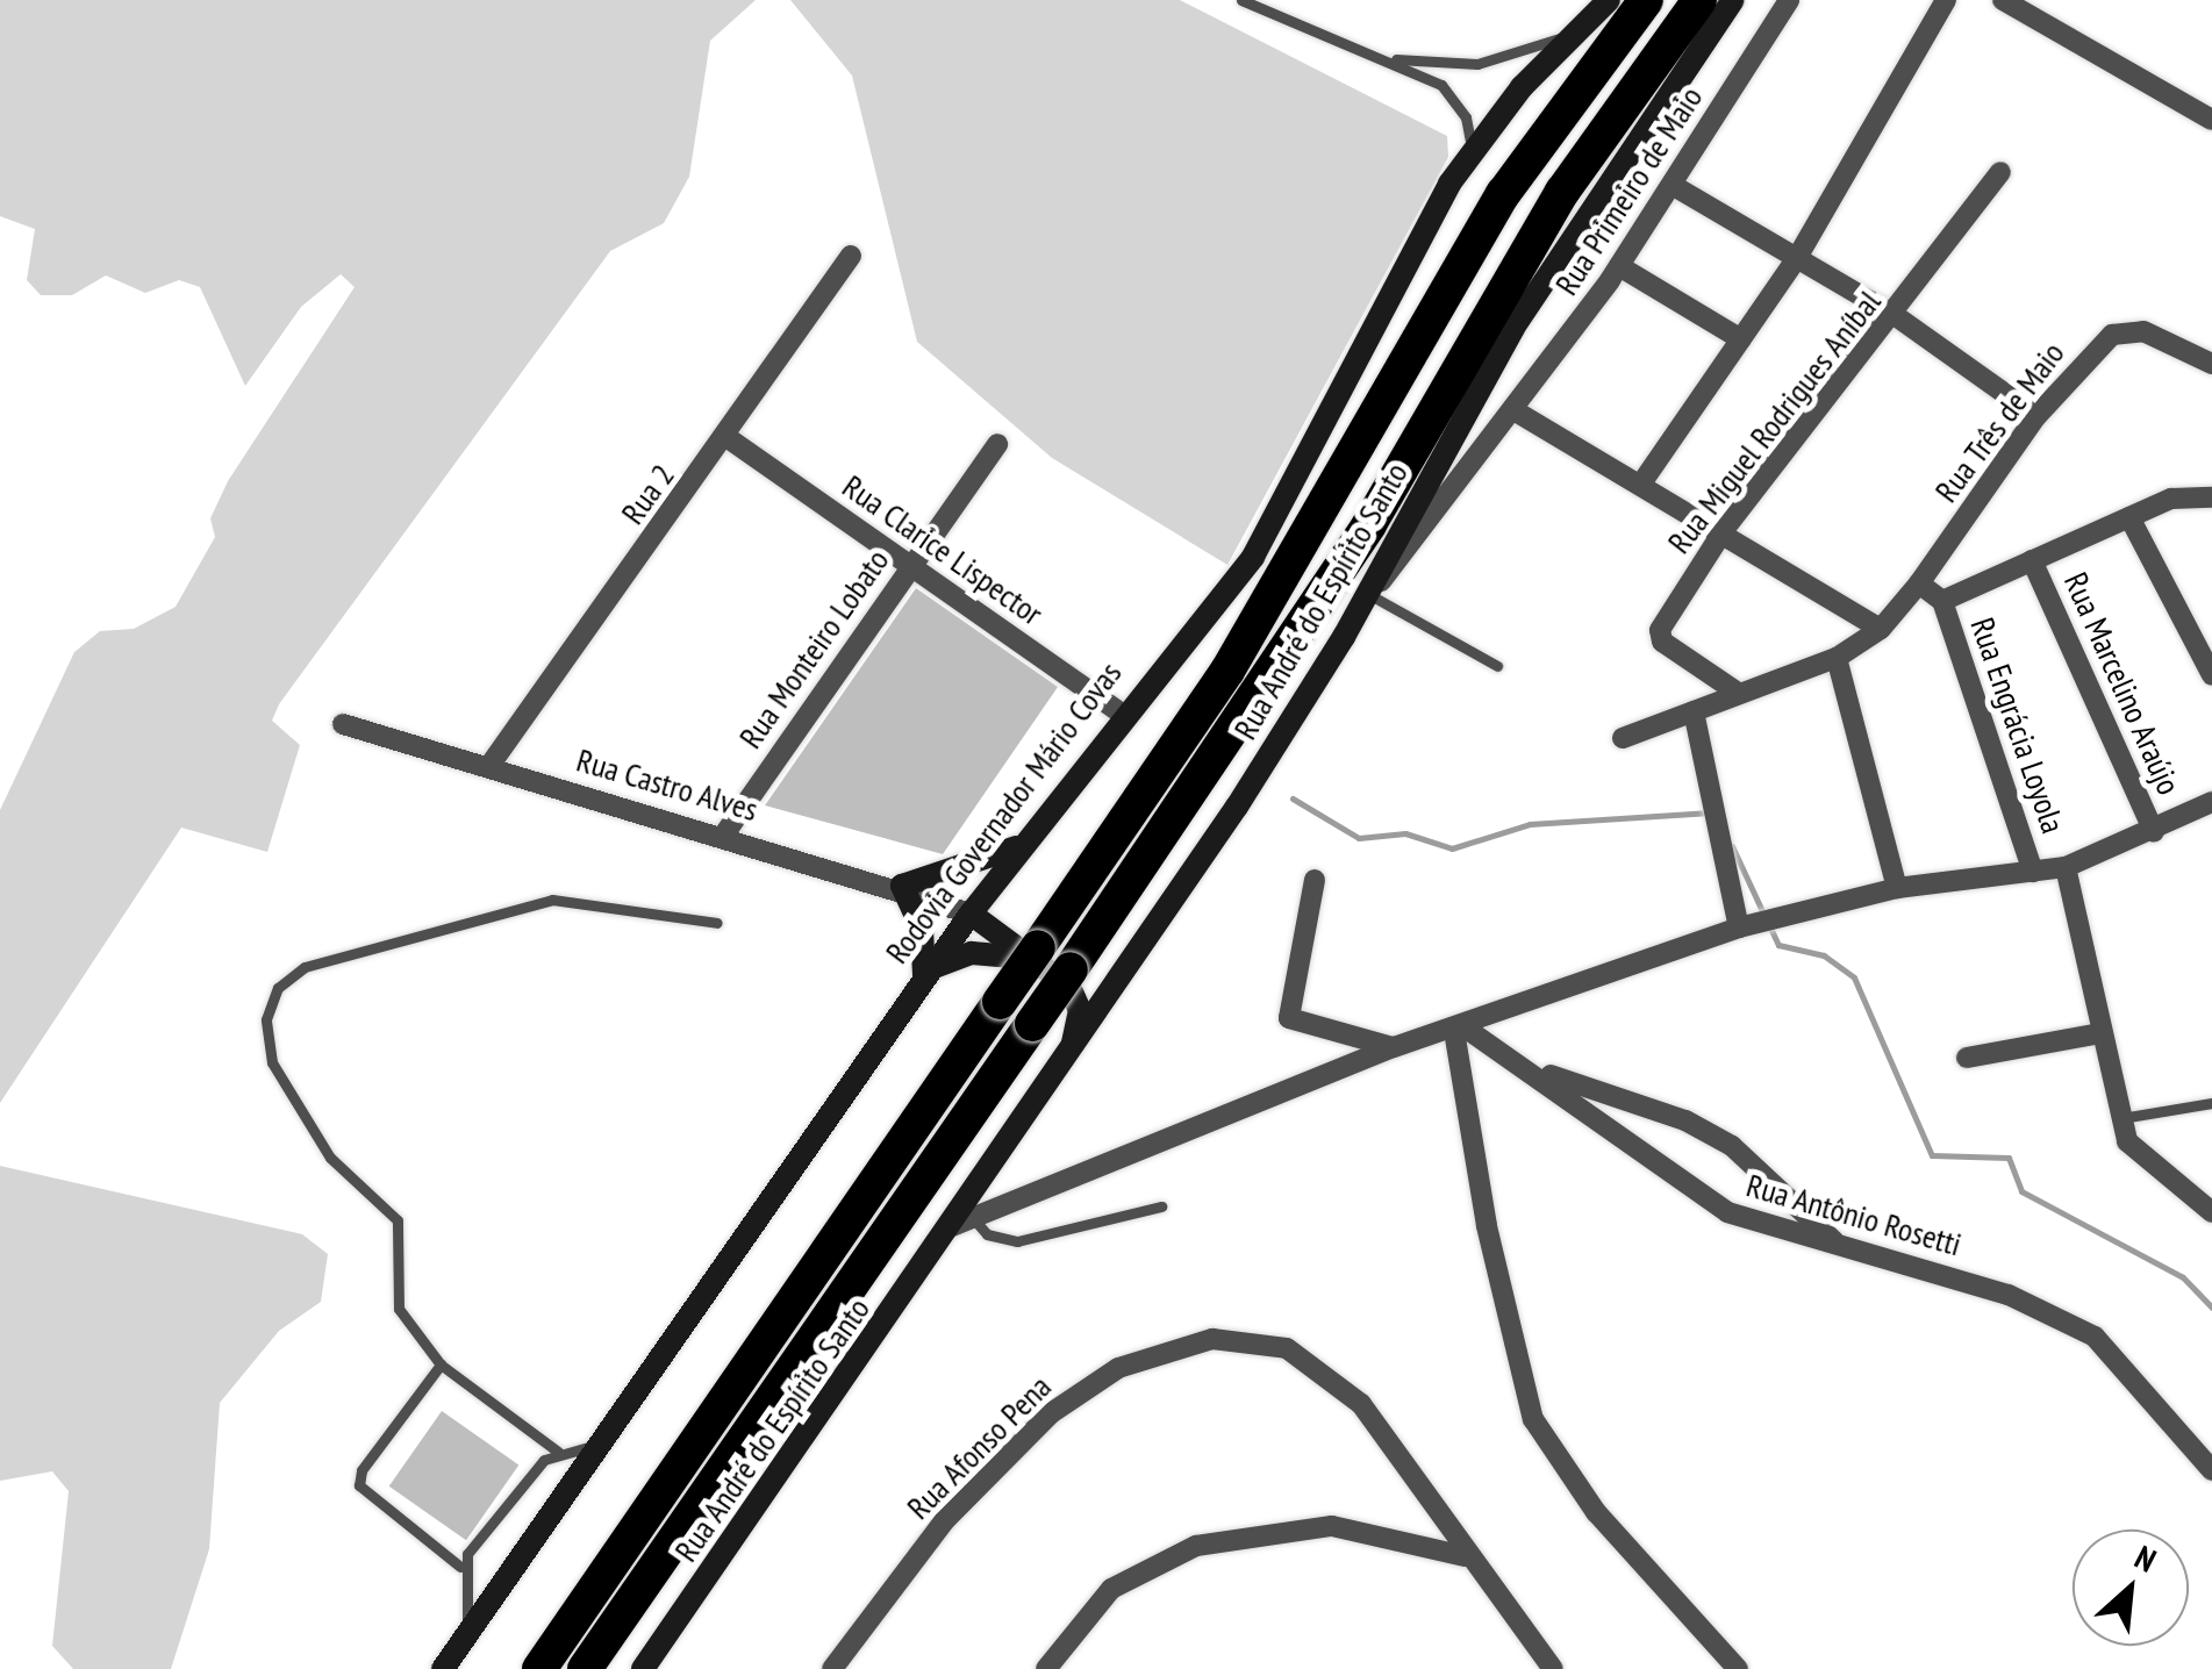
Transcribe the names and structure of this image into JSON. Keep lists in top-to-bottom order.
{
  "streets": {
    "street": [
      "Rua Primeiro de Maio",
      "Rua Miguel Rodrigues Aníbal",
      "Rua Três de Maio",
      "Rua 2",
      "Rua Clarice Lispector",
      "Rua André do Espírito Santo",
      "Rua Monteiro Lobato",
      "Rua Marcelino Araújo",
      "Rua Engrácia Loyola",
      "Rua Castro Alves",
      "Rodovia Governador Mário Covas",
      "Rua Antônio Rosetti",
      "Rua Afonso Pena"
    ]
  },
  "crossings": [
    ["Rua Primeiro de Maio", "Rua André do Espírito Santo"],
    ["Rua Miguel Rodrigues Aníbal", "Rua Três de Maio"],
    ["Rua 2", "Rua Clarice Lispector"],
    ["Rua 2", "Rua Castro Alves"],
    ["Rua Clarice Lispector", "Rua Monteiro Lobato"],
    ["Rua Clarice Lispector", "Rodovia Governador Mário Covas"],
    ["Rua Monteiro Lobato", "Rua Castro Alves"],
    ["Rua Castro Alves", "Rodovia Governador Mário Covas"]
  ],
  "north": "top right"
}
